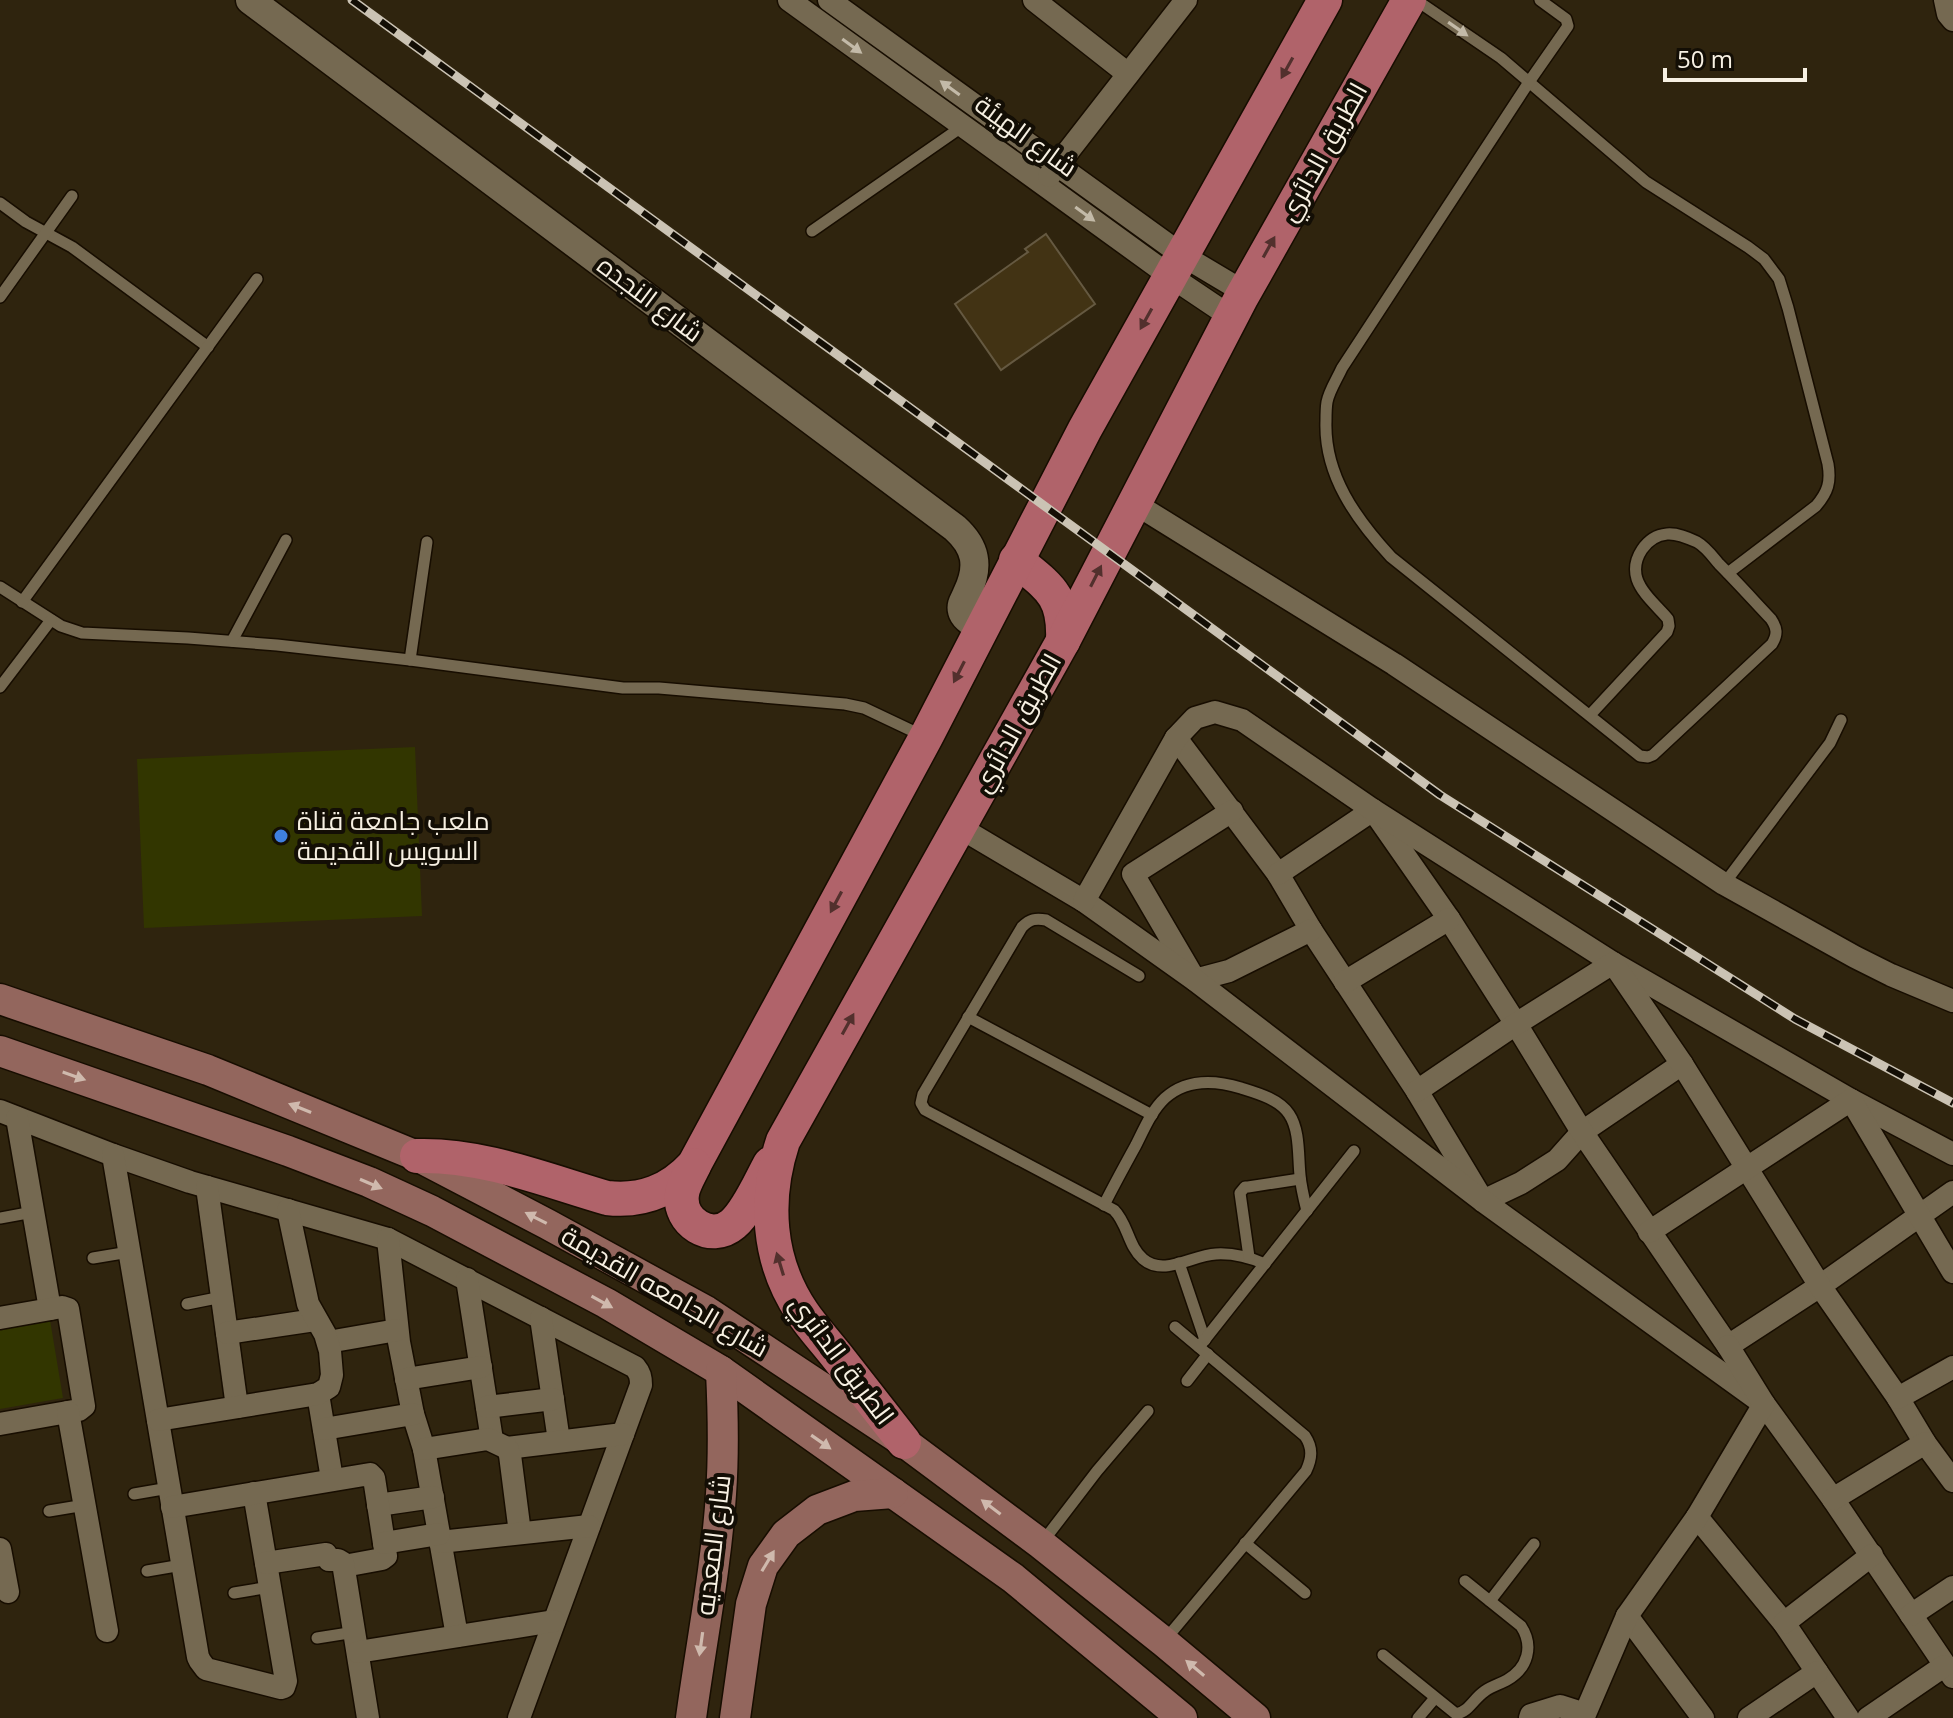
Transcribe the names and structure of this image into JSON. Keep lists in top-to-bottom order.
{
  "streets": {
    "main road": ["الطريق الدائري", "شارع الجامعه القديمة", "شارع المعديه"],
    "street": ["شارع الهيئة", "شارع النجده"]
  },
  "crossings": [
    ["شارع الهيئة", "الطريق الدائري"],
    ["الطريق الدائري", "شارع الجامعه القديمة"],
    ["شارع الجامعه القديمة", "شارع المعديه"]
  ],
  "places": ["ملعب جامعة قناة السويس القديمة"],
  "scale_bar": "50 m"
}
